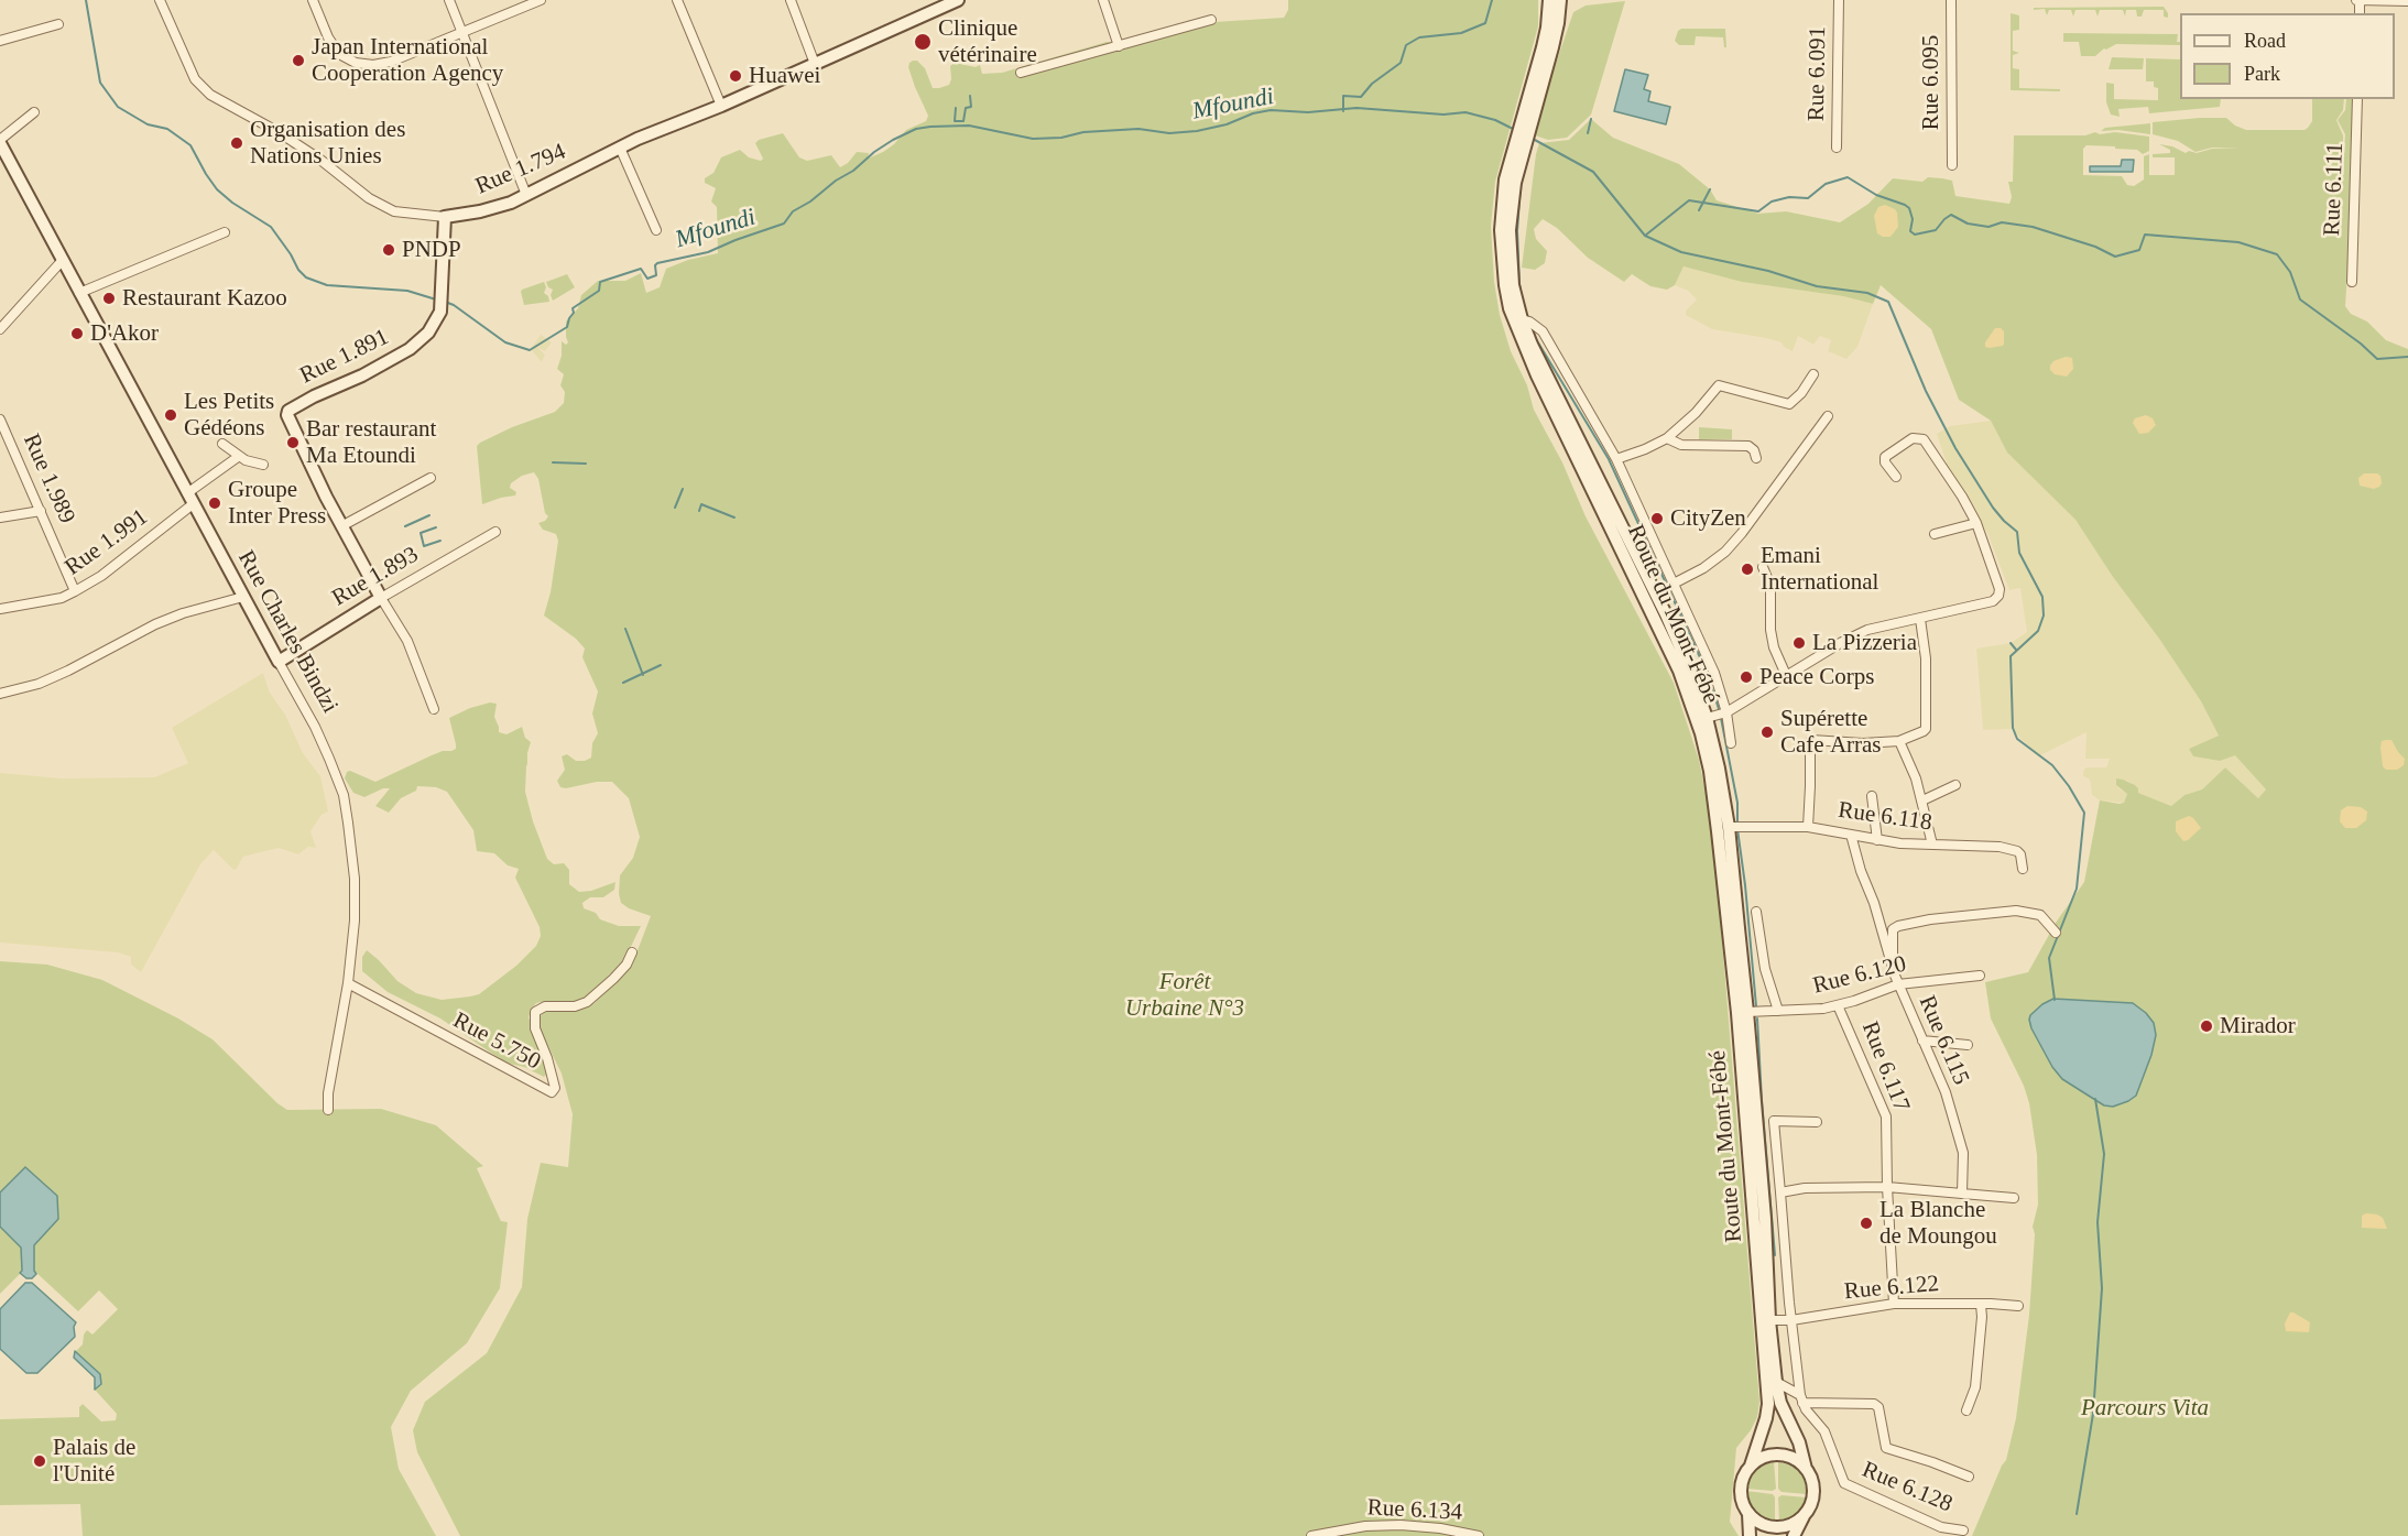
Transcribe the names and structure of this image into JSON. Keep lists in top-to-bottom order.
{
  "streets": {
    "street": [
      "Rue 6.091",
      "Rue 6.095",
      "Rue 1.794",
      "Rue 6.111",
      "Rue 1.891",
      "Rue 1.989",
      "Rue 1.991",
      "Rue 1.893",
      "Route du Mont-Fébé",
      "Rue Charles Bindzi",
      "Rue 6.118",
      "Rue 6.120",
      "Rue 6.115",
      "Rue 5.750",
      "Rue 6.117",
      "Rue 6.122",
      "Rue 6.128",
      "Rue 6.134"
    ]
  },
  "crossings": [
    ["Rue 1.794", "Rue 1.891"],
    ["Rue 1.891", "Rue 1.893"],
    ["Rue 1.989", "Rue 1.991"],
    ["Rue 1.991", "Rue Charles Bindzi"],
    ["Rue 1.893", "Rue Charles Bindzi"],
    ["Route du Mont-Fébé", "Rue 6.118"],
    ["Route du Mont-Fébé", "Rue 6.120"],
    ["Route du Mont-Fébé", "Rue 6.122"],
    ["Route du Mont-Fébé", "Rue 6.128"],
    ["Rue Charles Bindzi", "Rue 5.750"],
    ["Rue 6.118", "Rue 6.115"],
    ["Rue 6.120", "Rue 6.115"],
    ["Rue 6.120", "Rue 6.117"],
    ["Rue 6.117", "Rue 6.122"]
  ],
  "water": ["Mfoundi"],
  "parks": ["Forêt Urbaine N°3", "Parcours Vita"],
  "places": [
    "Clinique vétérinaire",
    "Japan International Cooperation Agency",
    "Huawei",
    "Organisation des Nations Unies",
    "PNDP",
    "Restaurant Kazoo",
    "D'Akor",
    "Les Petits Gédéons",
    "Bar restaurant Ma Etoundi",
    "Groupe Inter Press",
    "CityZen",
    "Emani International",
    "La Pizzeria",
    "Peace Corps",
    "Supérette Cafe Arras",
    "Mirador",
    "La Blanche de Moungou",
    "Palais de l'Unité"
  ],
  "legend": ["Road", "Park"]
}
